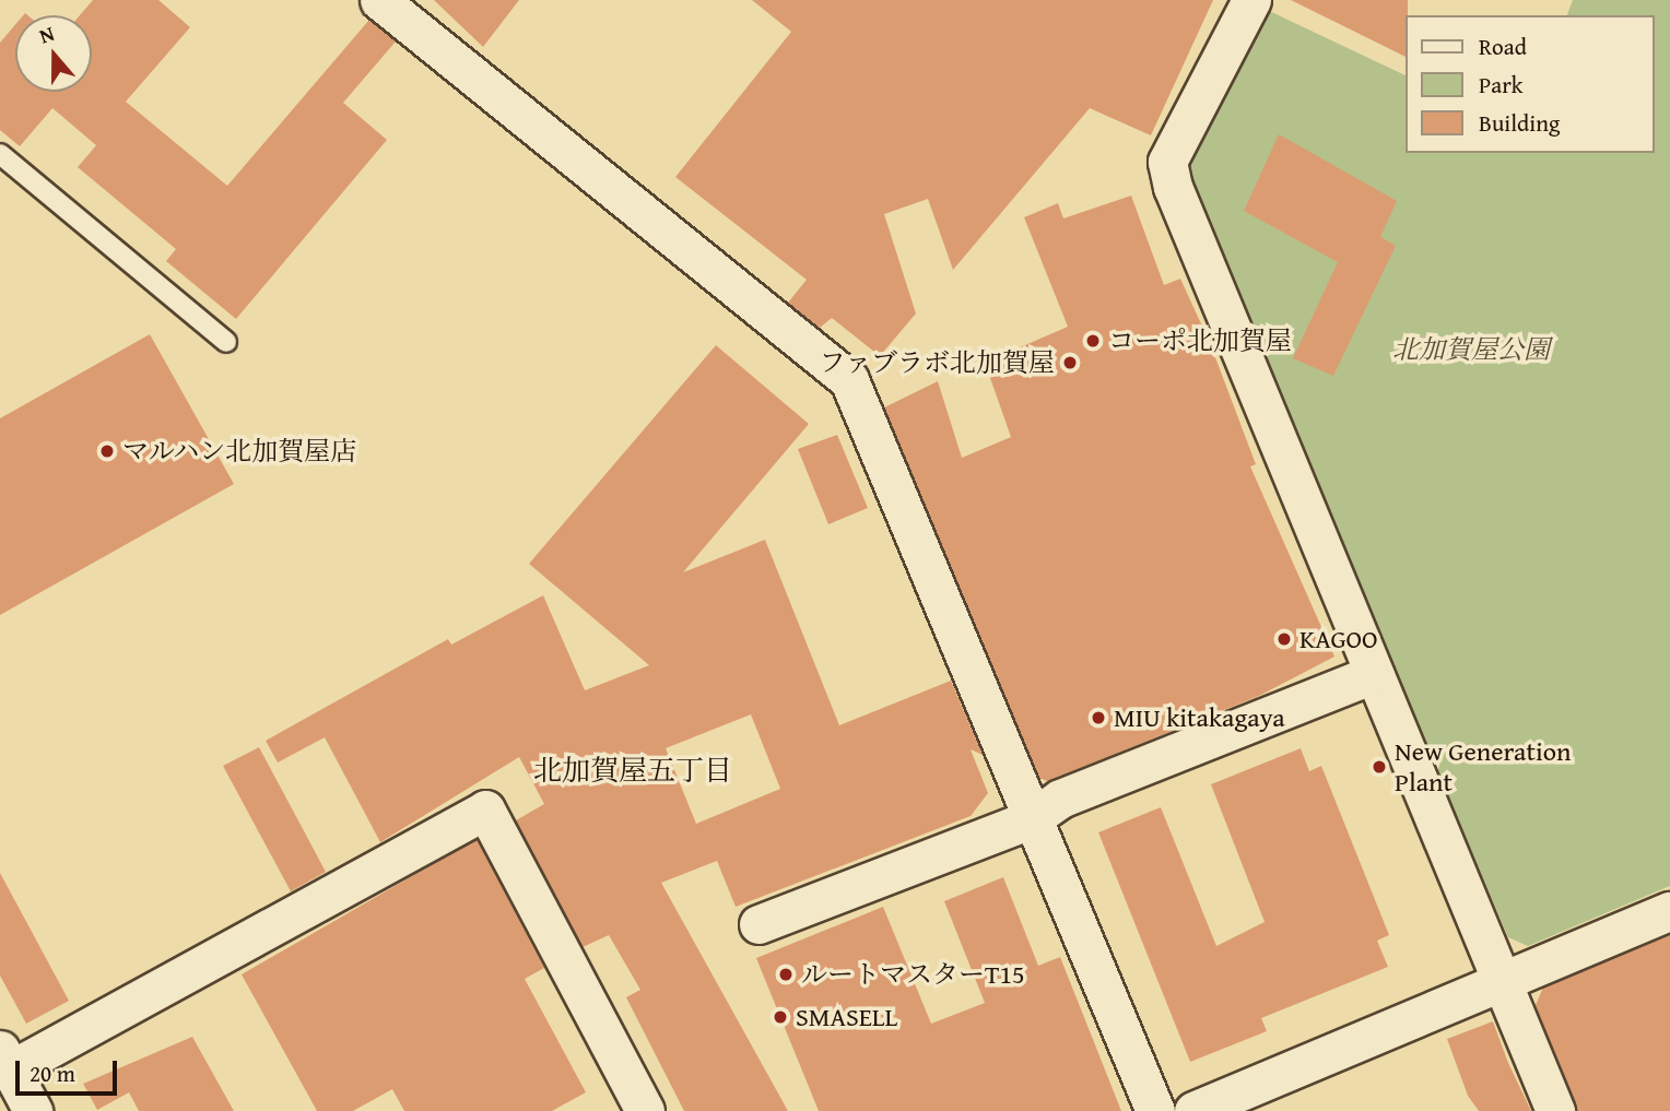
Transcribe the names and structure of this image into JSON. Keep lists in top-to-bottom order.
{
  "districts": ["北加賀屋五丁目"],
  "parks": ["北加賀屋公園"],
  "places": [
    "コーポ北加賀屋",
    "ファブラボ北加賀屋",
    "マルハン北加賀屋店",
    "KAGOO",
    "MIU kitakagaya",
    "New Generation Plant",
    "ルートマスターT15",
    "SMASELL"
  ],
  "legend": ["Road", "Park", "Building"],
  "scale_bar": "20 m",
  "north": "top"
}
